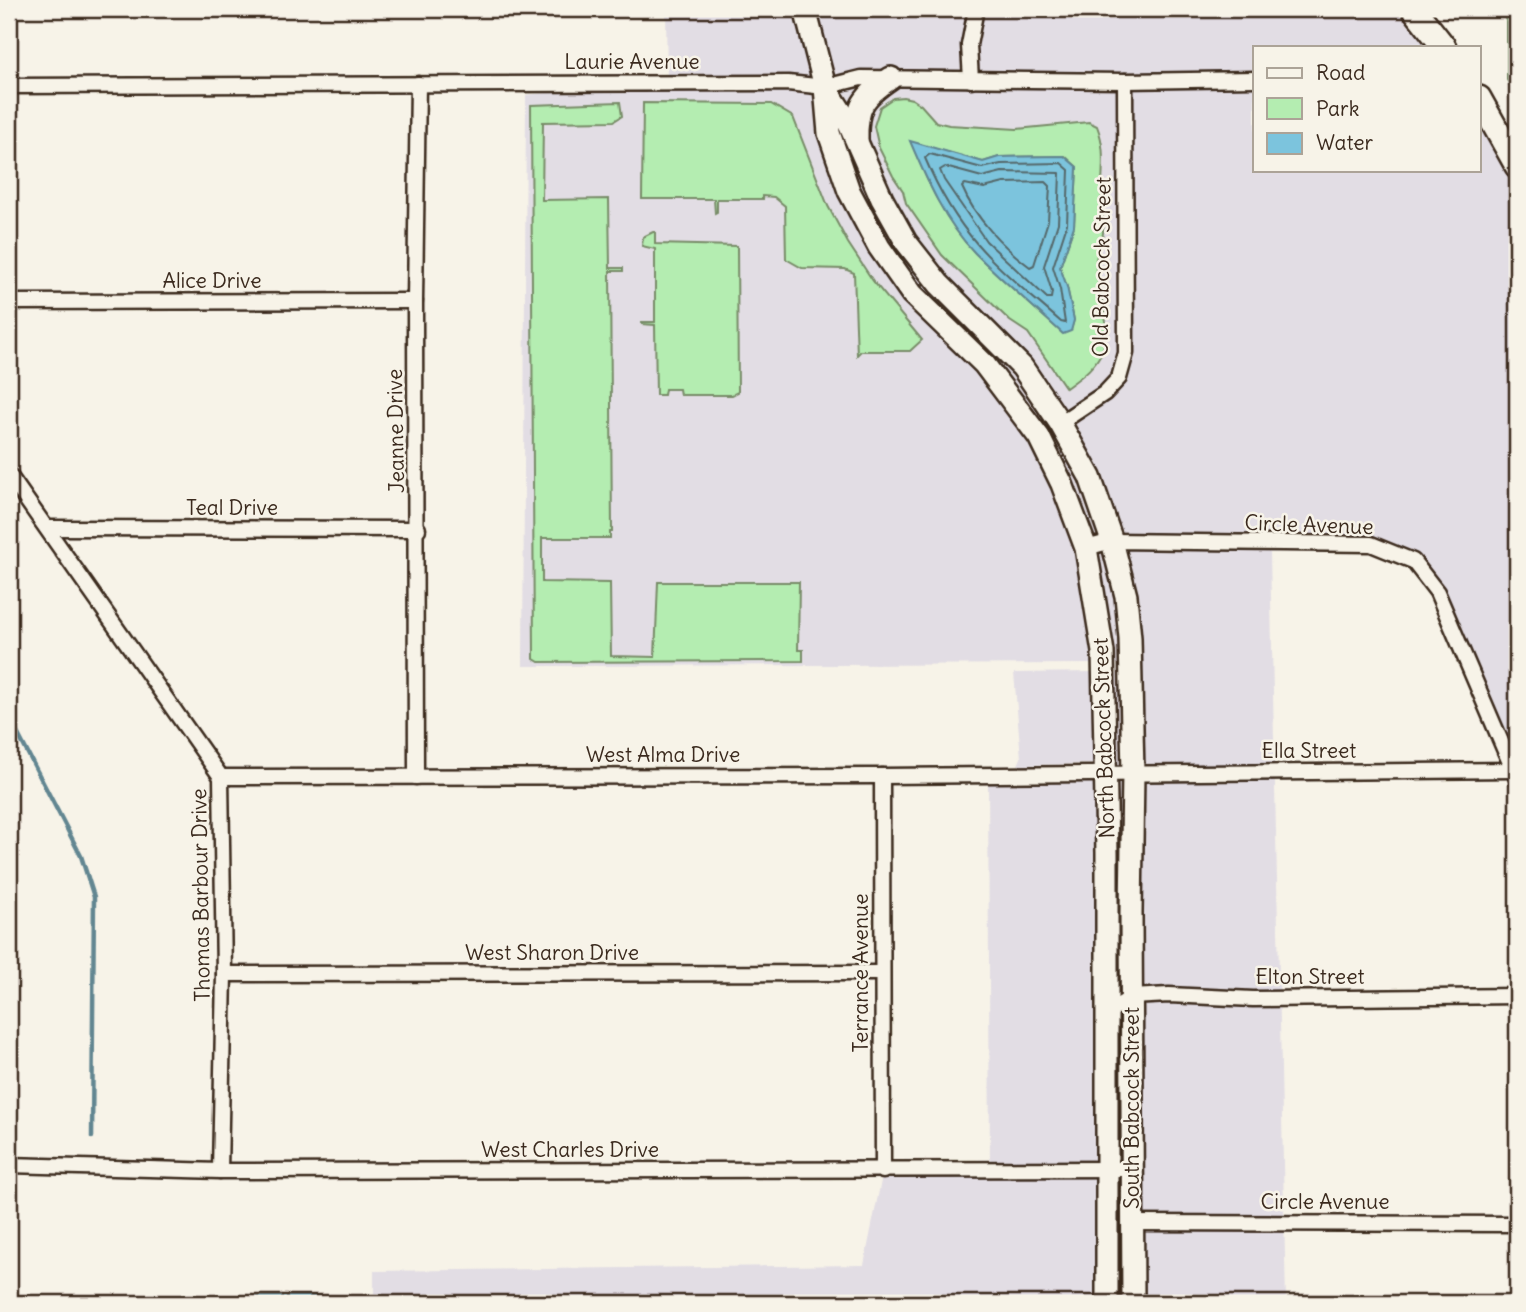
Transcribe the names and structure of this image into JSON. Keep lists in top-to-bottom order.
{
  "streets": {
    "main road": ["North Babcock Street", "South Babcock Street"],
    "street": [
      "Laurie Avenue",
      "Old Babcock Street",
      "Alice Drive",
      "Jeanne Drive",
      "Teal Drive",
      "Circle Avenue",
      "Ella Street",
      "West Alma Drive",
      "Thomas Barbour Drive",
      "West Sharon Drive",
      "Terrance Avenue",
      "Elton Street",
      "West Charles Drive"
    ]
  },
  "crossings": [
    ["Laurie Avenue", "Old Babcock Street"],
    ["Laurie Avenue", "Jeanne Drive"],
    ["Laurie Avenue", "North Babcock Street"],
    ["Old Babcock Street", "North Babcock Street"],
    ["Alice Drive", "Jeanne Drive"],
    ["Jeanne Drive", "Teal Drive"],
    ["Jeanne Drive", "West Alma Drive"],
    ["Teal Drive", "Thomas Barbour Drive"],
    ["Circle Avenue", "North Babcock Street"],
    ["Circle Avenue", "Ella Street"],
    ["Circle Avenue", "South Babcock Street"],
    ["North Babcock Street", "Ella Street"],
    ["North Babcock Street", "West Alma Drive"],
    ["North Babcock Street", "Elton Street"],
    ["North Babcock Street", "South Babcock Street"],
    ["North Babcock Street", "West Charles Drive"],
    ["Ella Street", "West Alma Drive"],
    ["West Alma Drive", "Thomas Barbour Drive"],
    ["West Alma Drive", "Terrance Avenue"],
    ["Thomas Barbour Drive", "West Sharon Drive"],
    ["Thomas Barbour Drive", "West Charles Drive"],
    ["West Sharon Drive", "Terrance Avenue"],
    ["Terrance Avenue", "West Charles Drive"],
    ["Elton Street", "South Babcock Street"],
    ["South Babcock Street", "West Charles Drive"]
  ],
  "legend": ["Road", "Park", "Water"]
}
